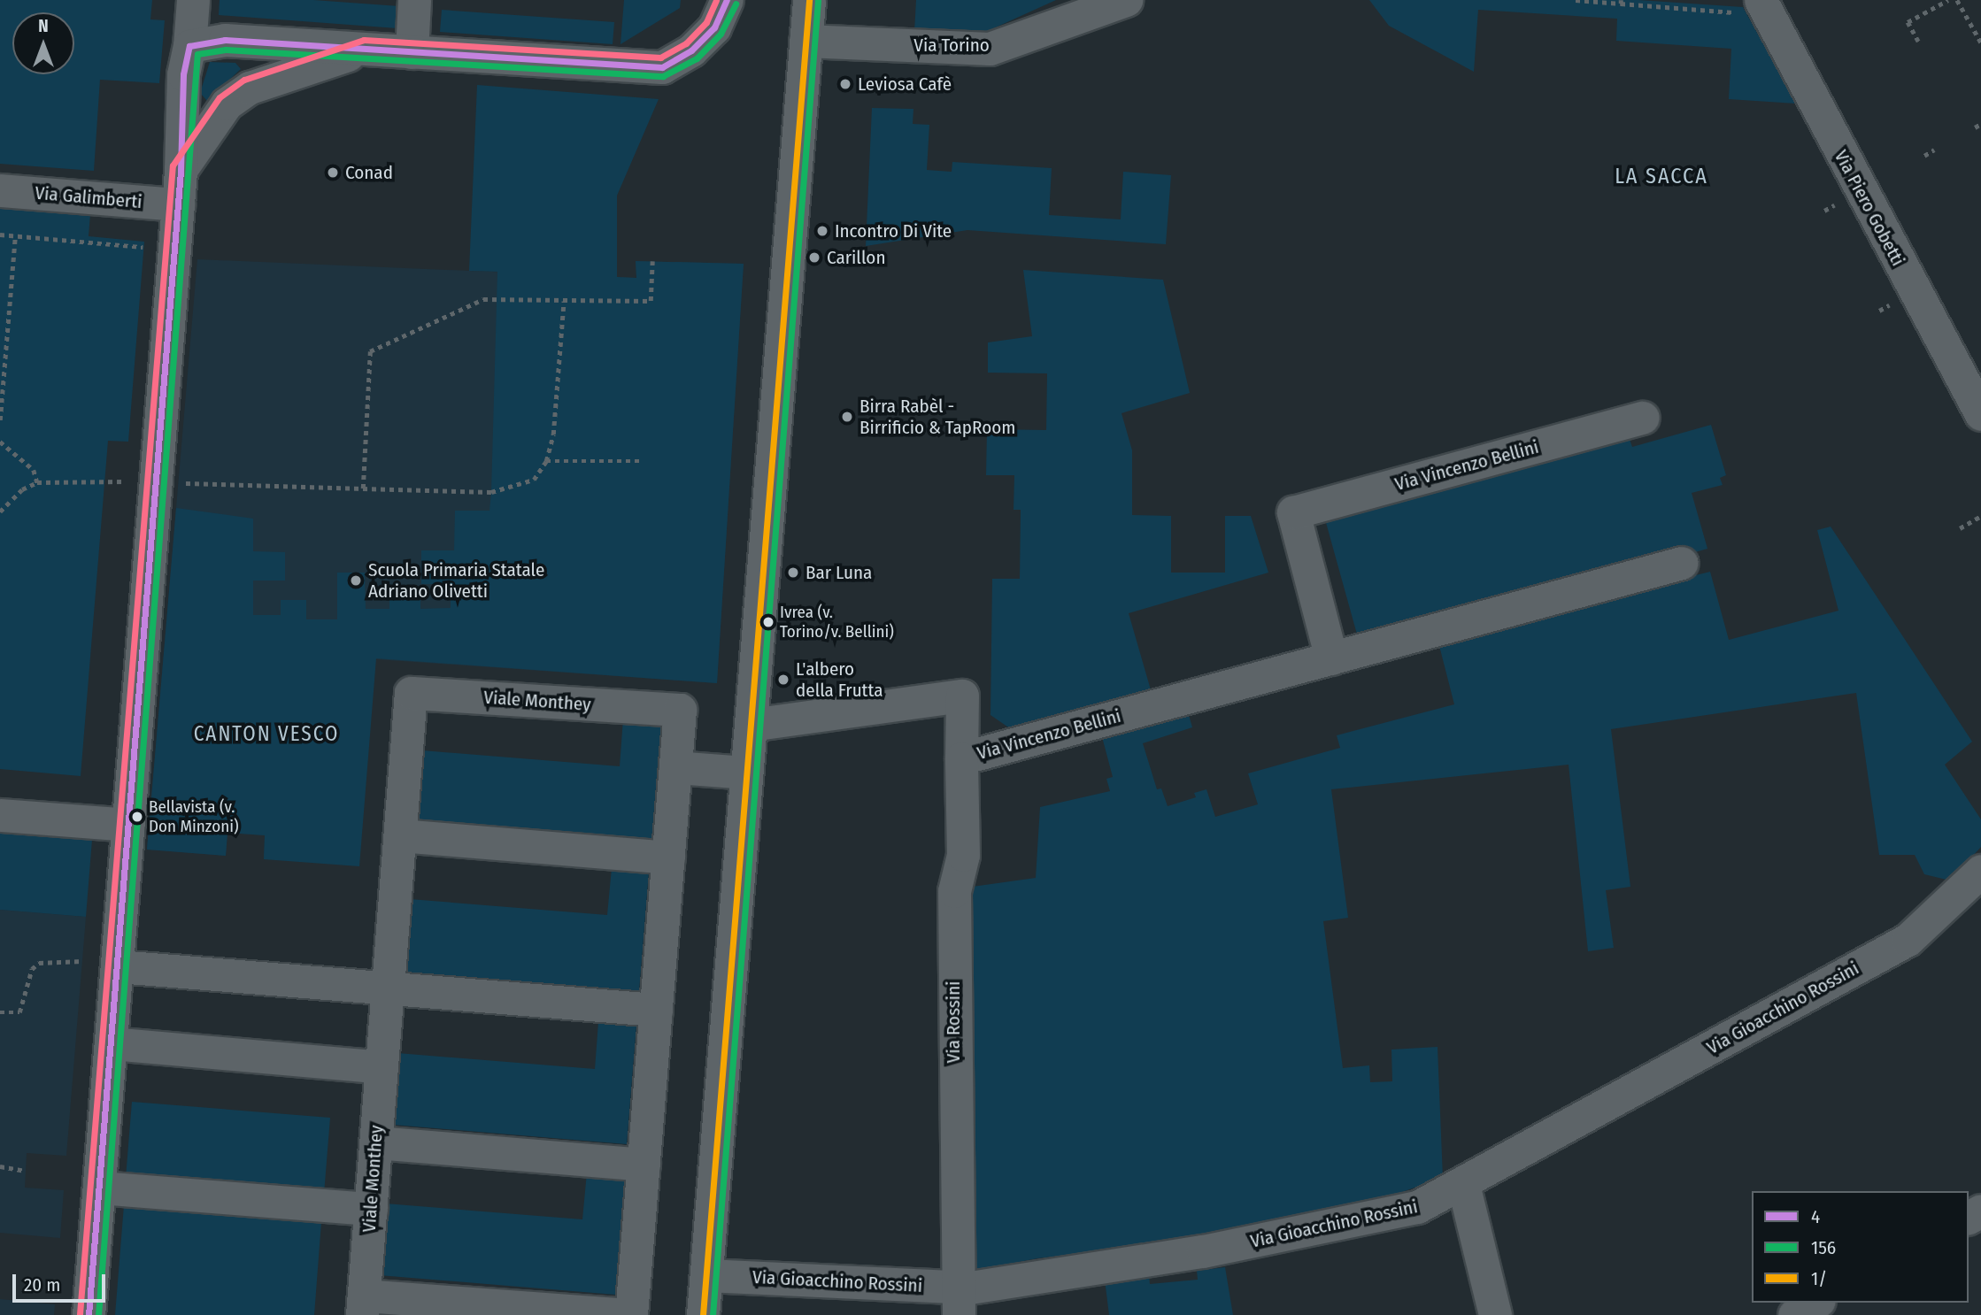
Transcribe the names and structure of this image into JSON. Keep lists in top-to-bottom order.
{
  "streets": {
    "street": [
      "Via Torino",
      "Via Galimberti",
      "Via Piero Gobetti",
      "Via Vincenzo Bellini",
      "Viale Monthey",
      "Via Gioacchino Rossini",
      "Via Rossini"
    ]
  },
  "crossings": [
    ["Via Vincenzo Bellini", "Via Rossini"],
    ["Via Gioacchino Rossini", "Via Rossini"]
  ],
  "districts": ["LA SACCA", "CANTON VESCO"],
  "places": [
    "Leviosa Cafè",
    "Conad",
    "Incontro Di Vite",
    "Carillon",
    "Birra Rabèl - Birrificio & TapRoom",
    "Bar Luna",
    "Scuola Primaria Statale Adriano Olivetti",
    "Ivrea (v. Torino/v. Bellini)",
    "L'albero della Frutta",
    "Bellavista (v. Don Minzoni)"
  ],
  "lines": ["transit line 4", "transit line 1/", "transit line 156"],
  "legend": ["4", "156", "1/"],
  "scale_bar": "20 m",
  "north": "top"
}
